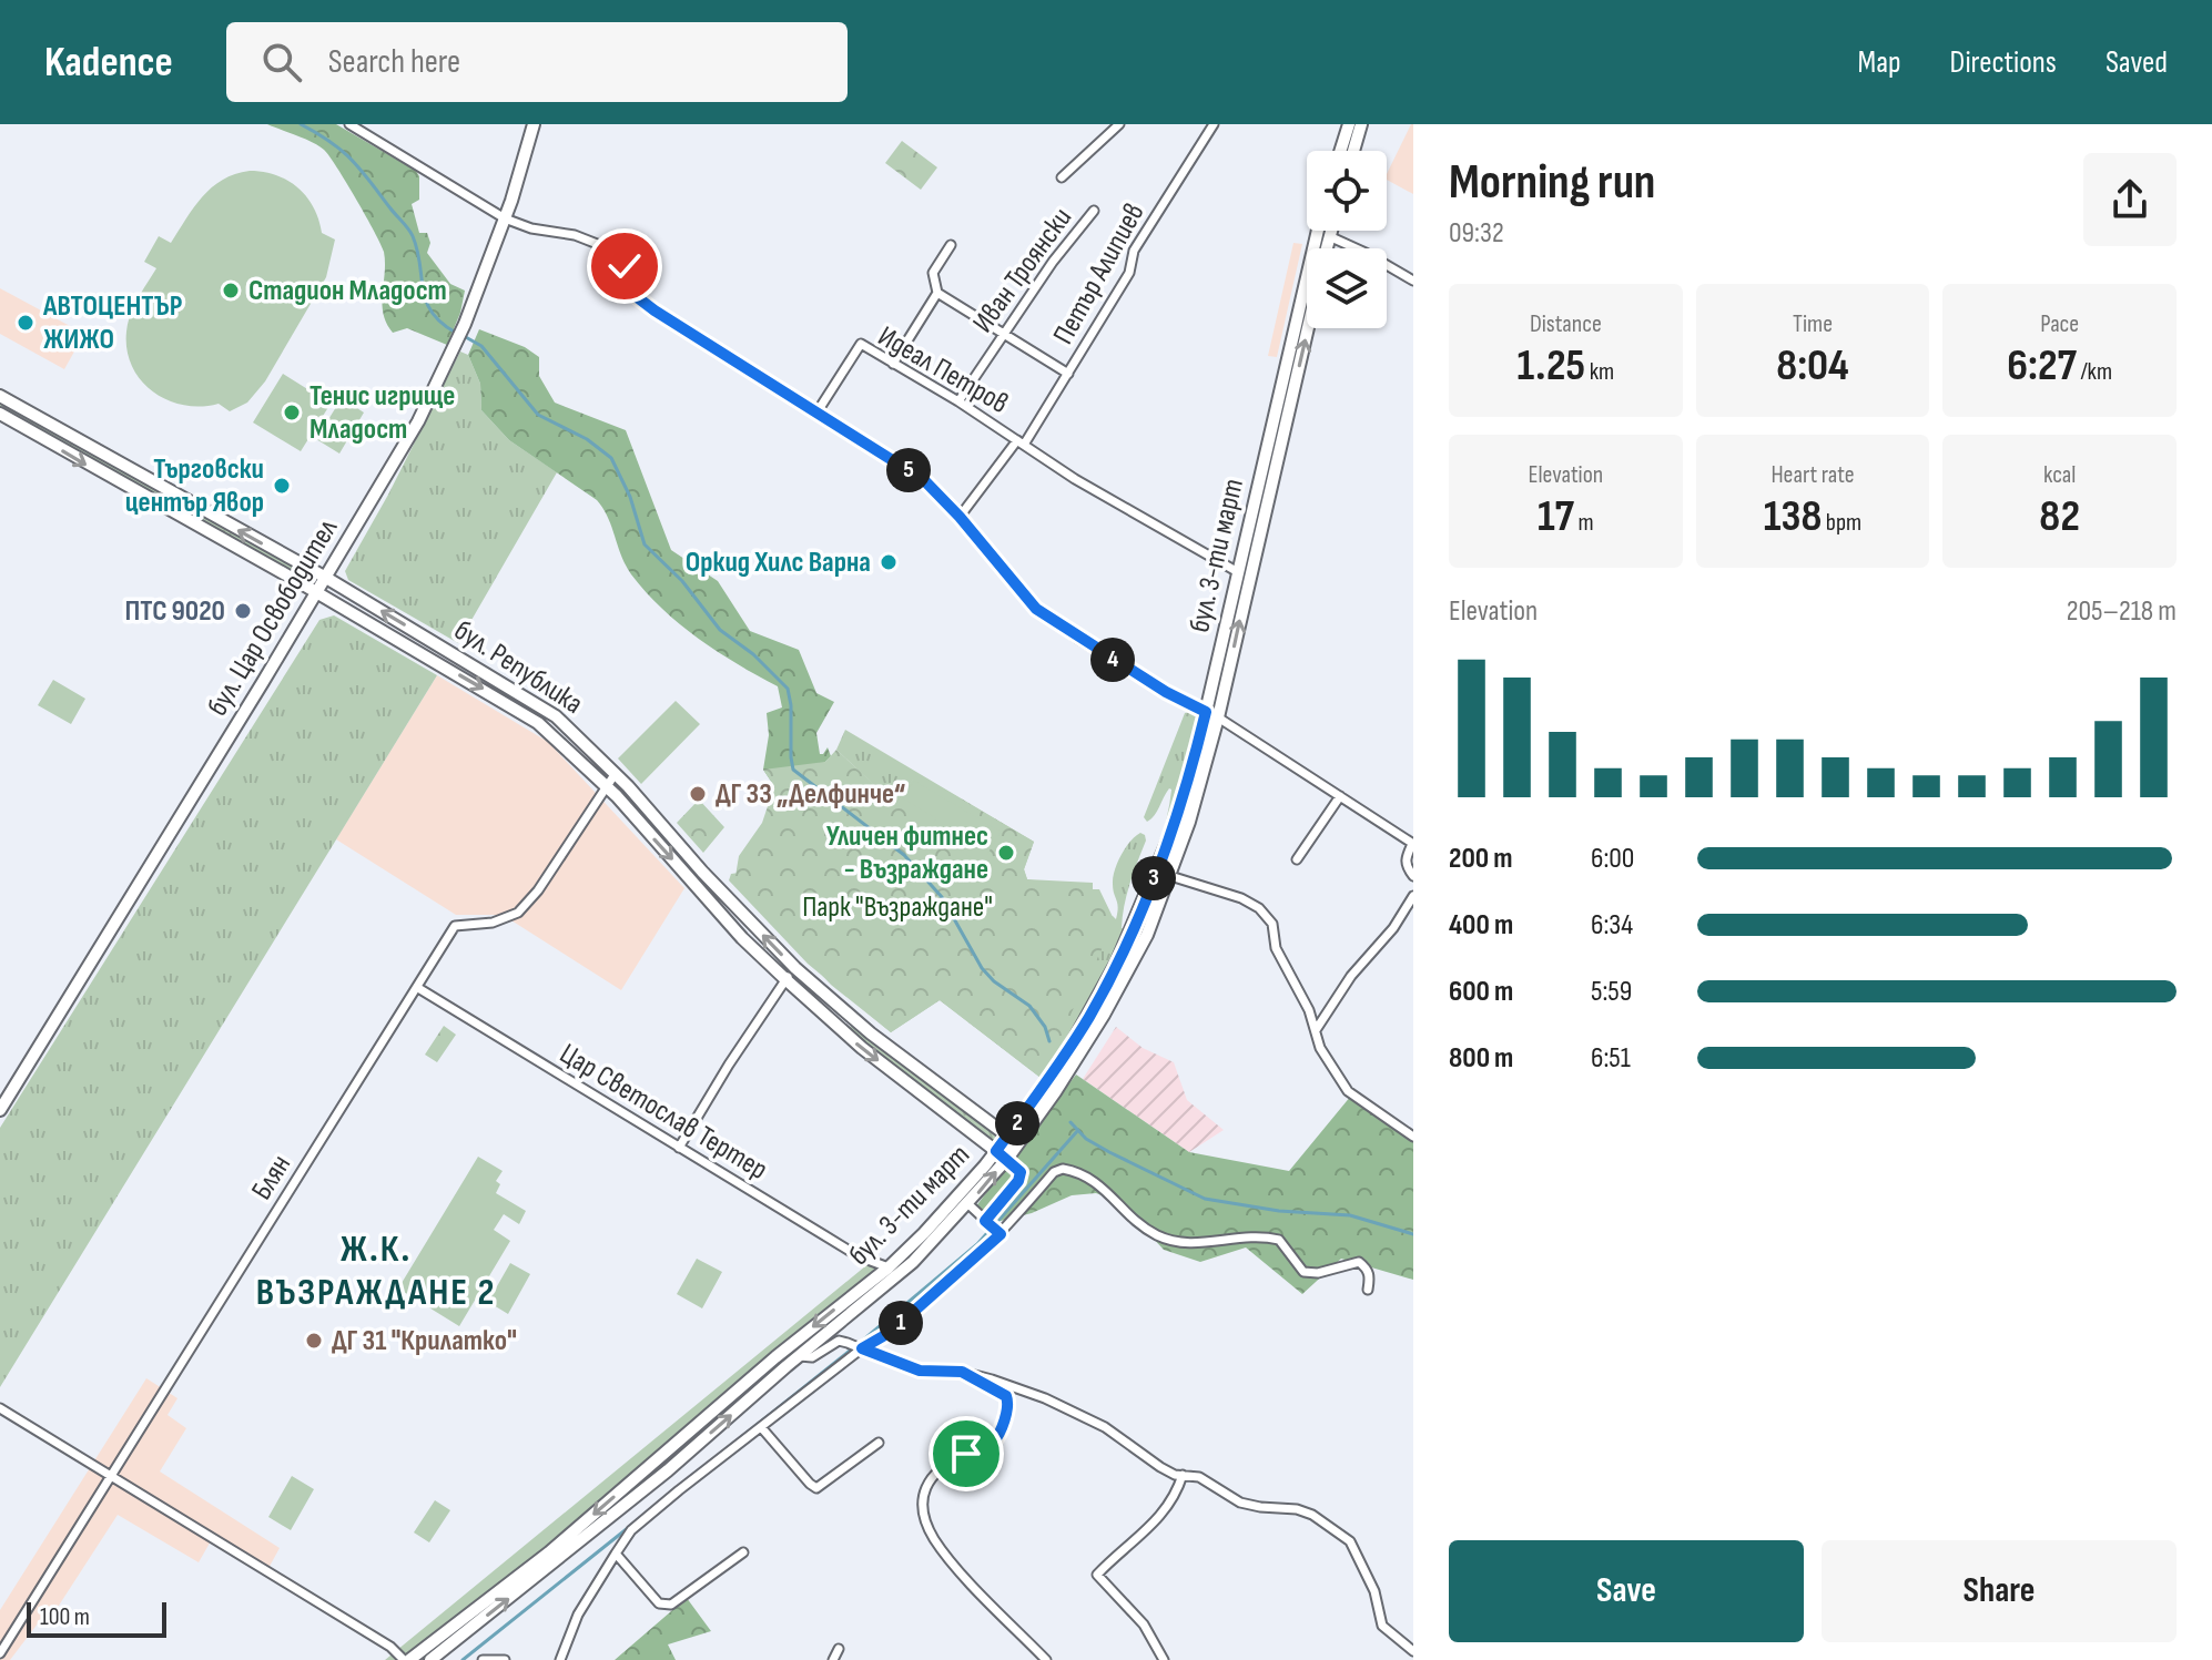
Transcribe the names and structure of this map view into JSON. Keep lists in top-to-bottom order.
{
  "streets": {
    "street": [
      "Иван Троянски",
      "Петър Алипиев",
      "Идеал Петров",
      "бул. 3-ти март",
      "бул. Цар Освободител",
      "бул. Република",
      "Цар Светослав Тертер",
      "Блян"
    ]
  },
  "crossings": [
    ["Иван Троянски", "Идеал Петров"],
    ["Петър Алипиев", "Идеал Петров"],
    ["Идеал Петров", "бул. 3-ти март"],
    ["бул. 3-ти март", "бул. Република"],
    ["бул. 3-ти март", "Цар Светослав Тертер"],
    ["бул. Цар Освободител", "бул. Република"],
    ["бул. Република", "Блян"],
    ["Цар Светослав Тертер", "Блян"]
  ],
  "districts": ["Ж.К. ВЪЗРАЖДАНЕ 2"],
  "parks": ["Парк \"Възраждане\""],
  "places": [
    "Стадион Младост",
    "АВТОЦЕНТЪР ЖИЖО",
    "Тенис игрище Младост",
    "Търговски център Явор",
    "Оркид Хилс Варна",
    "ПТС 9020",
    "ДГ 33 „Делфинче“",
    "Уличен фитнес - Възраждане",
    "ДГ 31 \"Крилатко\""
  ],
  "scale_bar": "100 m",
  "page": {
    "header": "Kadence",
    "search": "Search here",
    "nav": ["Map", "Directions", "Saved"],
    "heading": ["Morning run", "09:32"],
    "stats": [
      ["Distance", "1.25 km"],
      ["Time", "8:04"],
      ["Pace", "6:27 /km"],
      ["Elevation", "17 m"],
      ["Heart rate", "138 bpm"],
      ["kcal", "82"]
    ],
    "pins": [
      "5",
      "4",
      "3",
      "2",
      "1"
    ],
    "chart": ["Elevation", "205–218 m"],
    "list": [
      {
        "name": "200 m",
        "note": "6:00"
      },
      {
        "name": "400 m",
        "note": "6:34"
      },
      {
        "name": "600 m",
        "note": "5:59"
      },
      {
        "name": "800 m",
        "note": "6:51"
      }
    ],
    "buttons": ["Save", "Share"],
    "scale": "100 m"
  }
}
